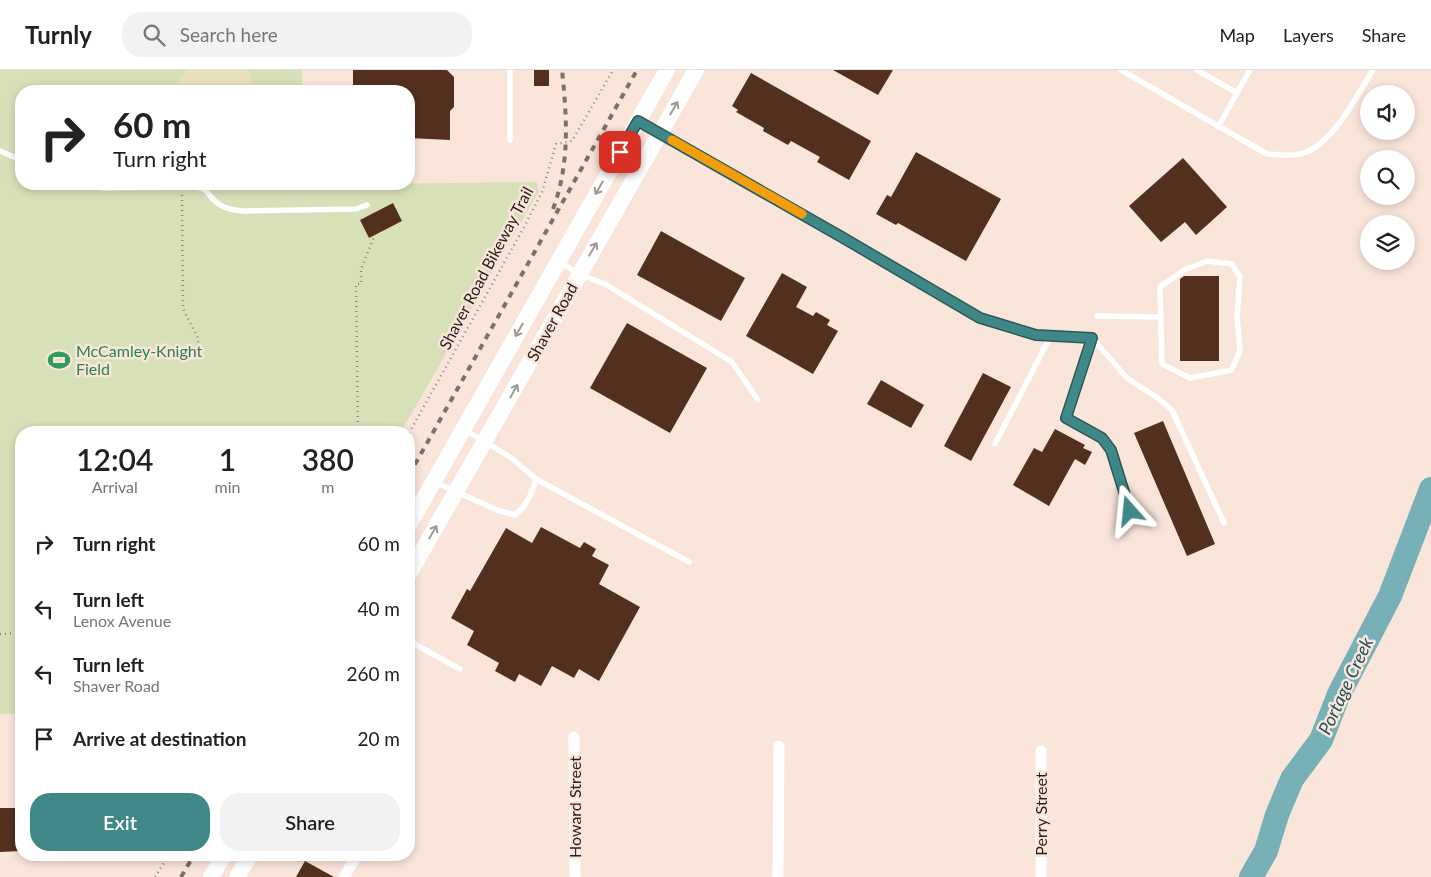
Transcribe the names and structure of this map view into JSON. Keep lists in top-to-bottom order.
{
  "streets": {
    "main road": ["Shaver Road"],
    "street": ["Howard Street", "Perry Street"],
    "path": ["Shaver Road Bikeway Trail"]
  },
  "water": ["Portage Creek"],
  "places": {
    "sports": ["McCamley-Knight Field"]
  },
  "page": {
    "header": "Turnly",
    "search": "Search here",
    "nav": ["Map", "Layers", "Share"],
    "turn": ["60 m", "Turn right"],
    "eta": [
      "12:04",
      "Arrival",
      "1",
      "min",
      "380",
      "m"
    ],
    "list": [
      {
        "name": "Turn right",
        "value": "60 m"
      },
      {
        "name": "Turn left",
        "note": "Lenox Avenue",
        "value": "40 m"
      },
      {
        "name": "Turn left",
        "note": "Shaver Road",
        "value": "260 m"
      },
      {
        "name": "Arrive at destination",
        "value": "20 m"
      }
    ],
    "buttons": ["Exit", "Share"]
  }
}
